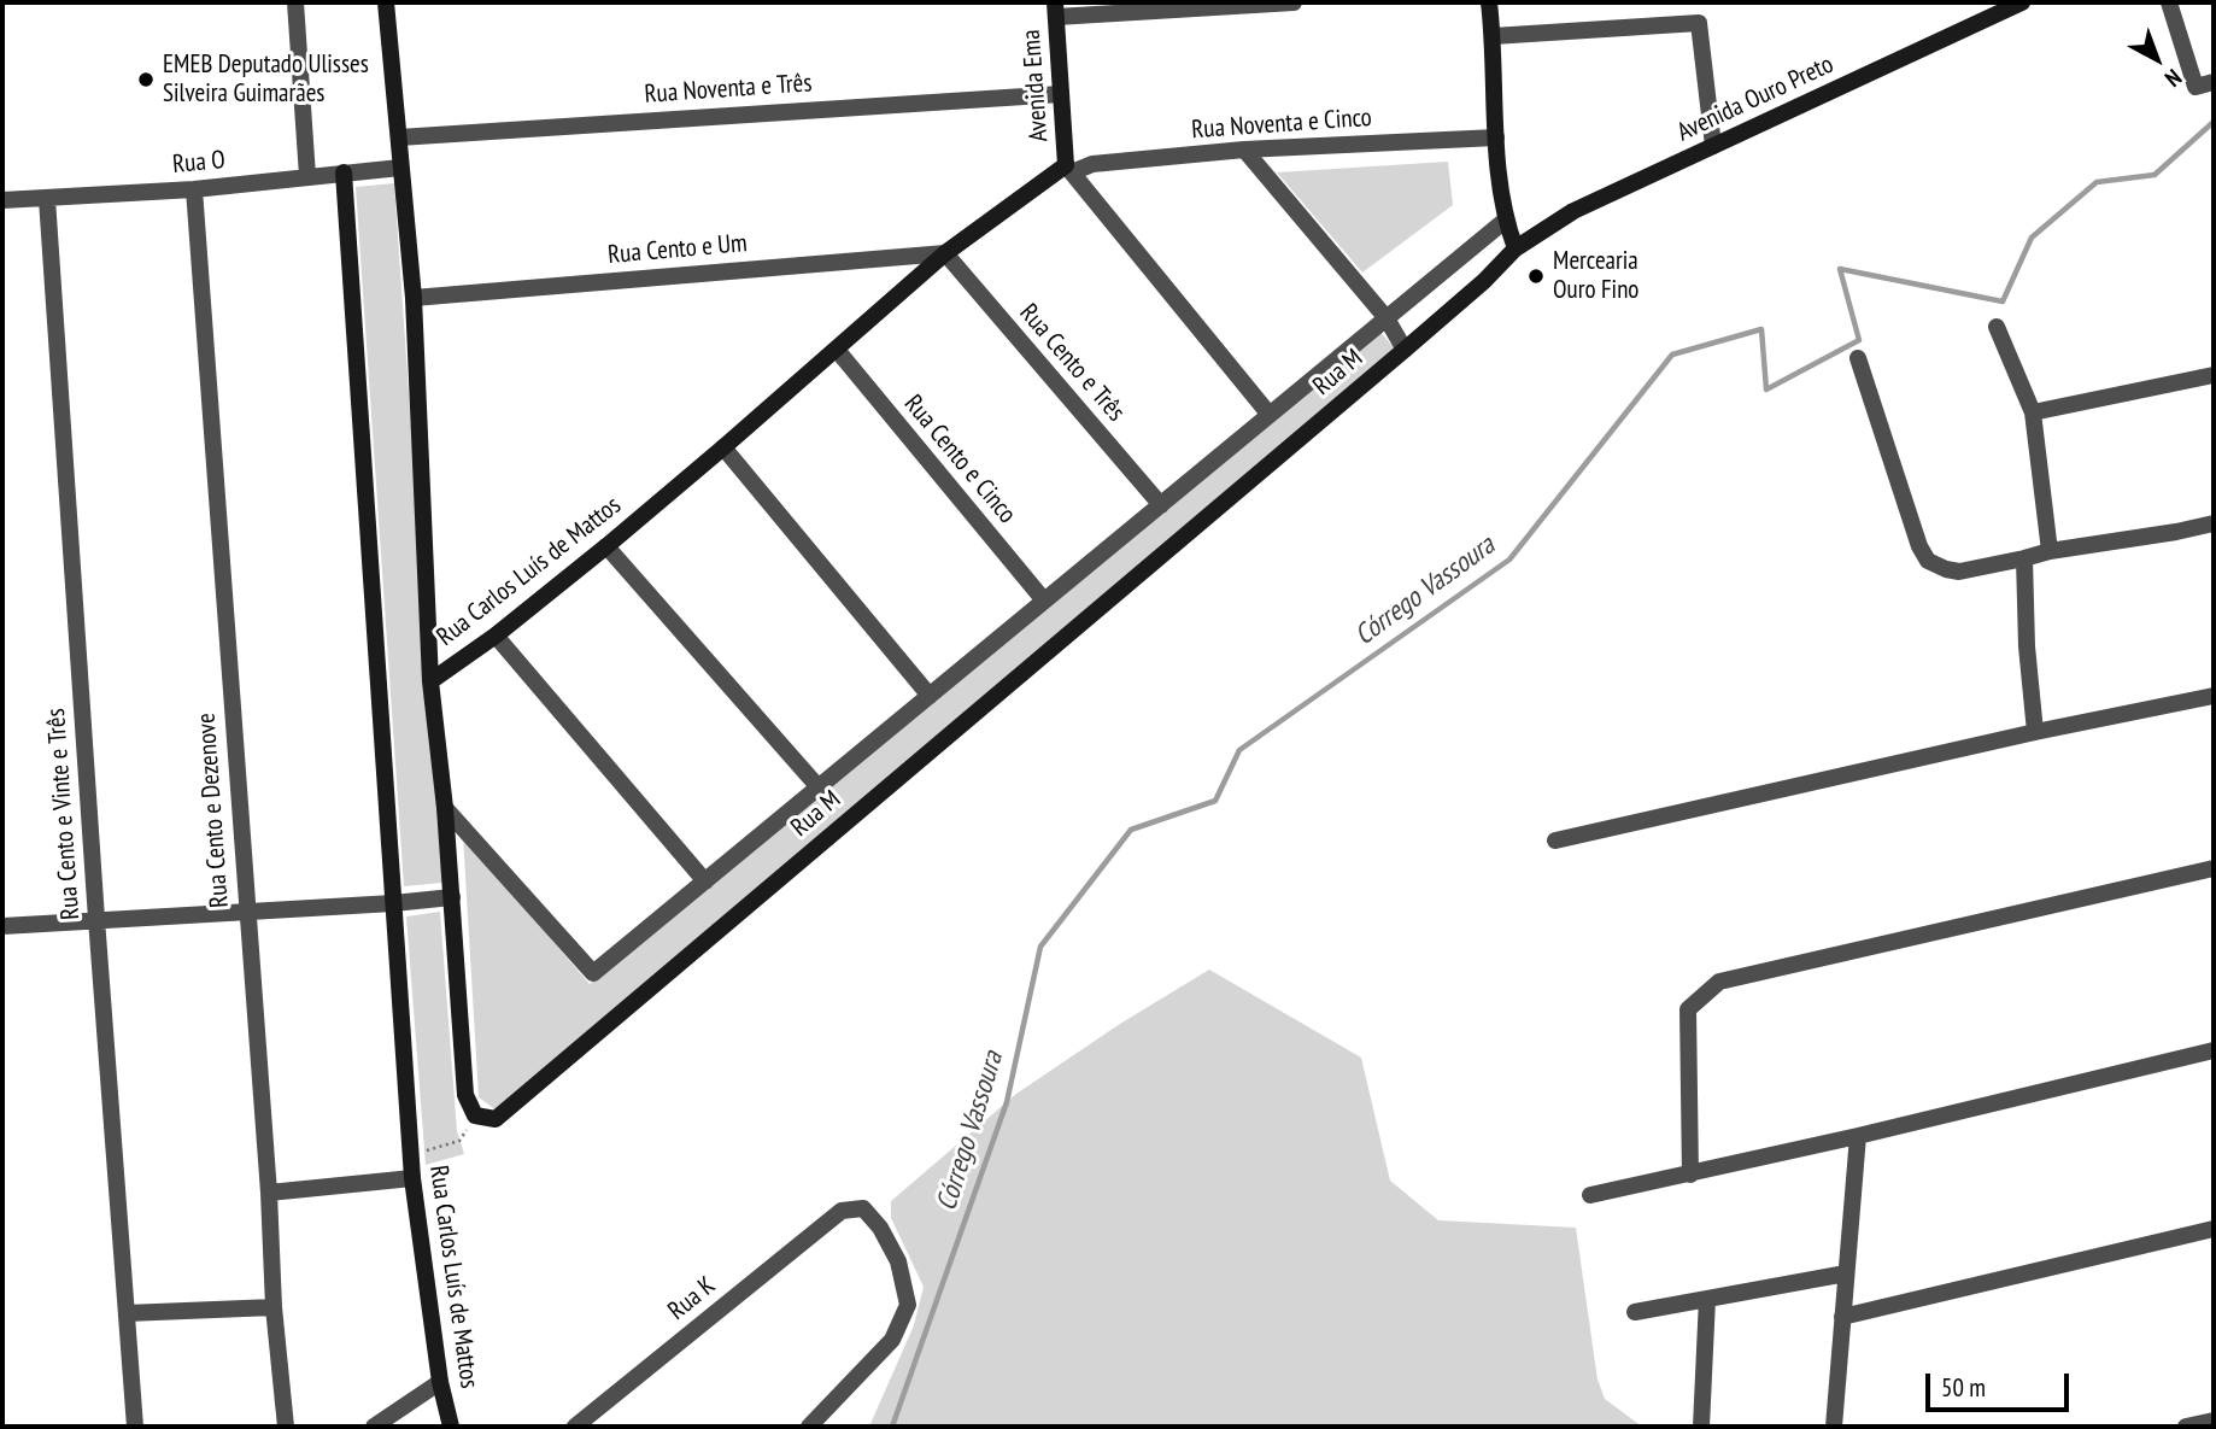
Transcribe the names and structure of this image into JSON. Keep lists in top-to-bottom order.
{
  "streets": {
    "street": [
      "Avenida Ema",
      "Rua Noventa e Três",
      "Avenida Ouro Preto",
      "Rua Noventa e Cinco",
      "Rua O",
      "Rua Cento e Um",
      "Rua Cento e Três",
      "Rua M",
      "Rua Cento e Cinco",
      "Rua Carlos Luís de Mattos",
      "Rua Cento e Dezenove",
      "Rua Cento e Vinte e Três",
      "Rua K"
    ]
  },
  "crossings": [
    ["Avenida Ema", "Rua Noventa e Três"],
    ["Avenida Ema", "Rua Noventa e Cinco"],
    ["Avenida Ema", "Rua Carlos Luís de Mattos"],
    ["Rua Noventa e Três", "Rua Carlos Luís de Mattos"],
    ["Avenida Ouro Preto", "Rua M"],
    ["Rua Noventa e Cinco", "Rua Carlos Luís de Mattos"],
    ["Rua O", "Rua Carlos Luís de Mattos"],
    ["Rua O", "Rua Cento e Dezenove"],
    ["Rua O", "Rua Cento e Vinte e Três"],
    ["Rua Cento e Um", "Rua Cento e Três"],
    ["Rua Cento e Um", "Rua Carlos Luís de Mattos"],
    ["Rua Cento e Três", "Rua M"],
    ["Rua Cento e Três", "Rua Carlos Luís de Mattos"],
    ["Rua M", "Rua Cento e Cinco"],
    ["Rua Cento e Cinco", "Rua Carlos Luís de Mattos"]
  ],
  "water": ["Córrego Vassoura"],
  "places": ["EMEB Deputado Ulisses Silveira Guimarães", "Mercearia Ouro Fino"],
  "scale_bar": "50 m",
  "north": "bottom right"
}
